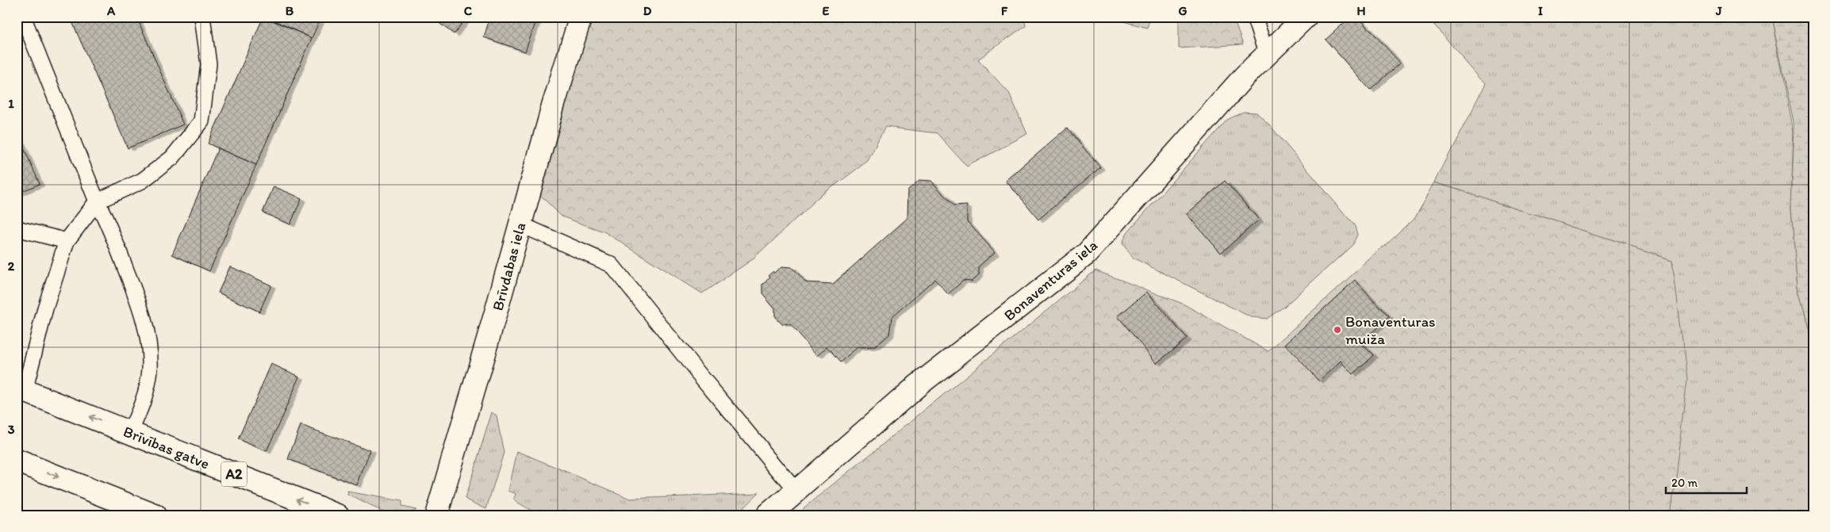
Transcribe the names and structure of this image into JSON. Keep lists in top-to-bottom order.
{
  "streets": {
    "main road": [
      "Brīvdabas iela",
      "Bonaventuras iela",
      "Brīvības gatve",
      "A2"
    ]
  },
  "places": ["Bonaventuras muiža"],
  "scale_bar": "20 m",
  "grid": {
    "columns": [
      "A",
      "B",
      "C",
      "D",
      "E",
      "F",
      "G",
      "H",
      "I",
      "J"
    ],
    "rows": ["1", "2", "3"]
  }
}
